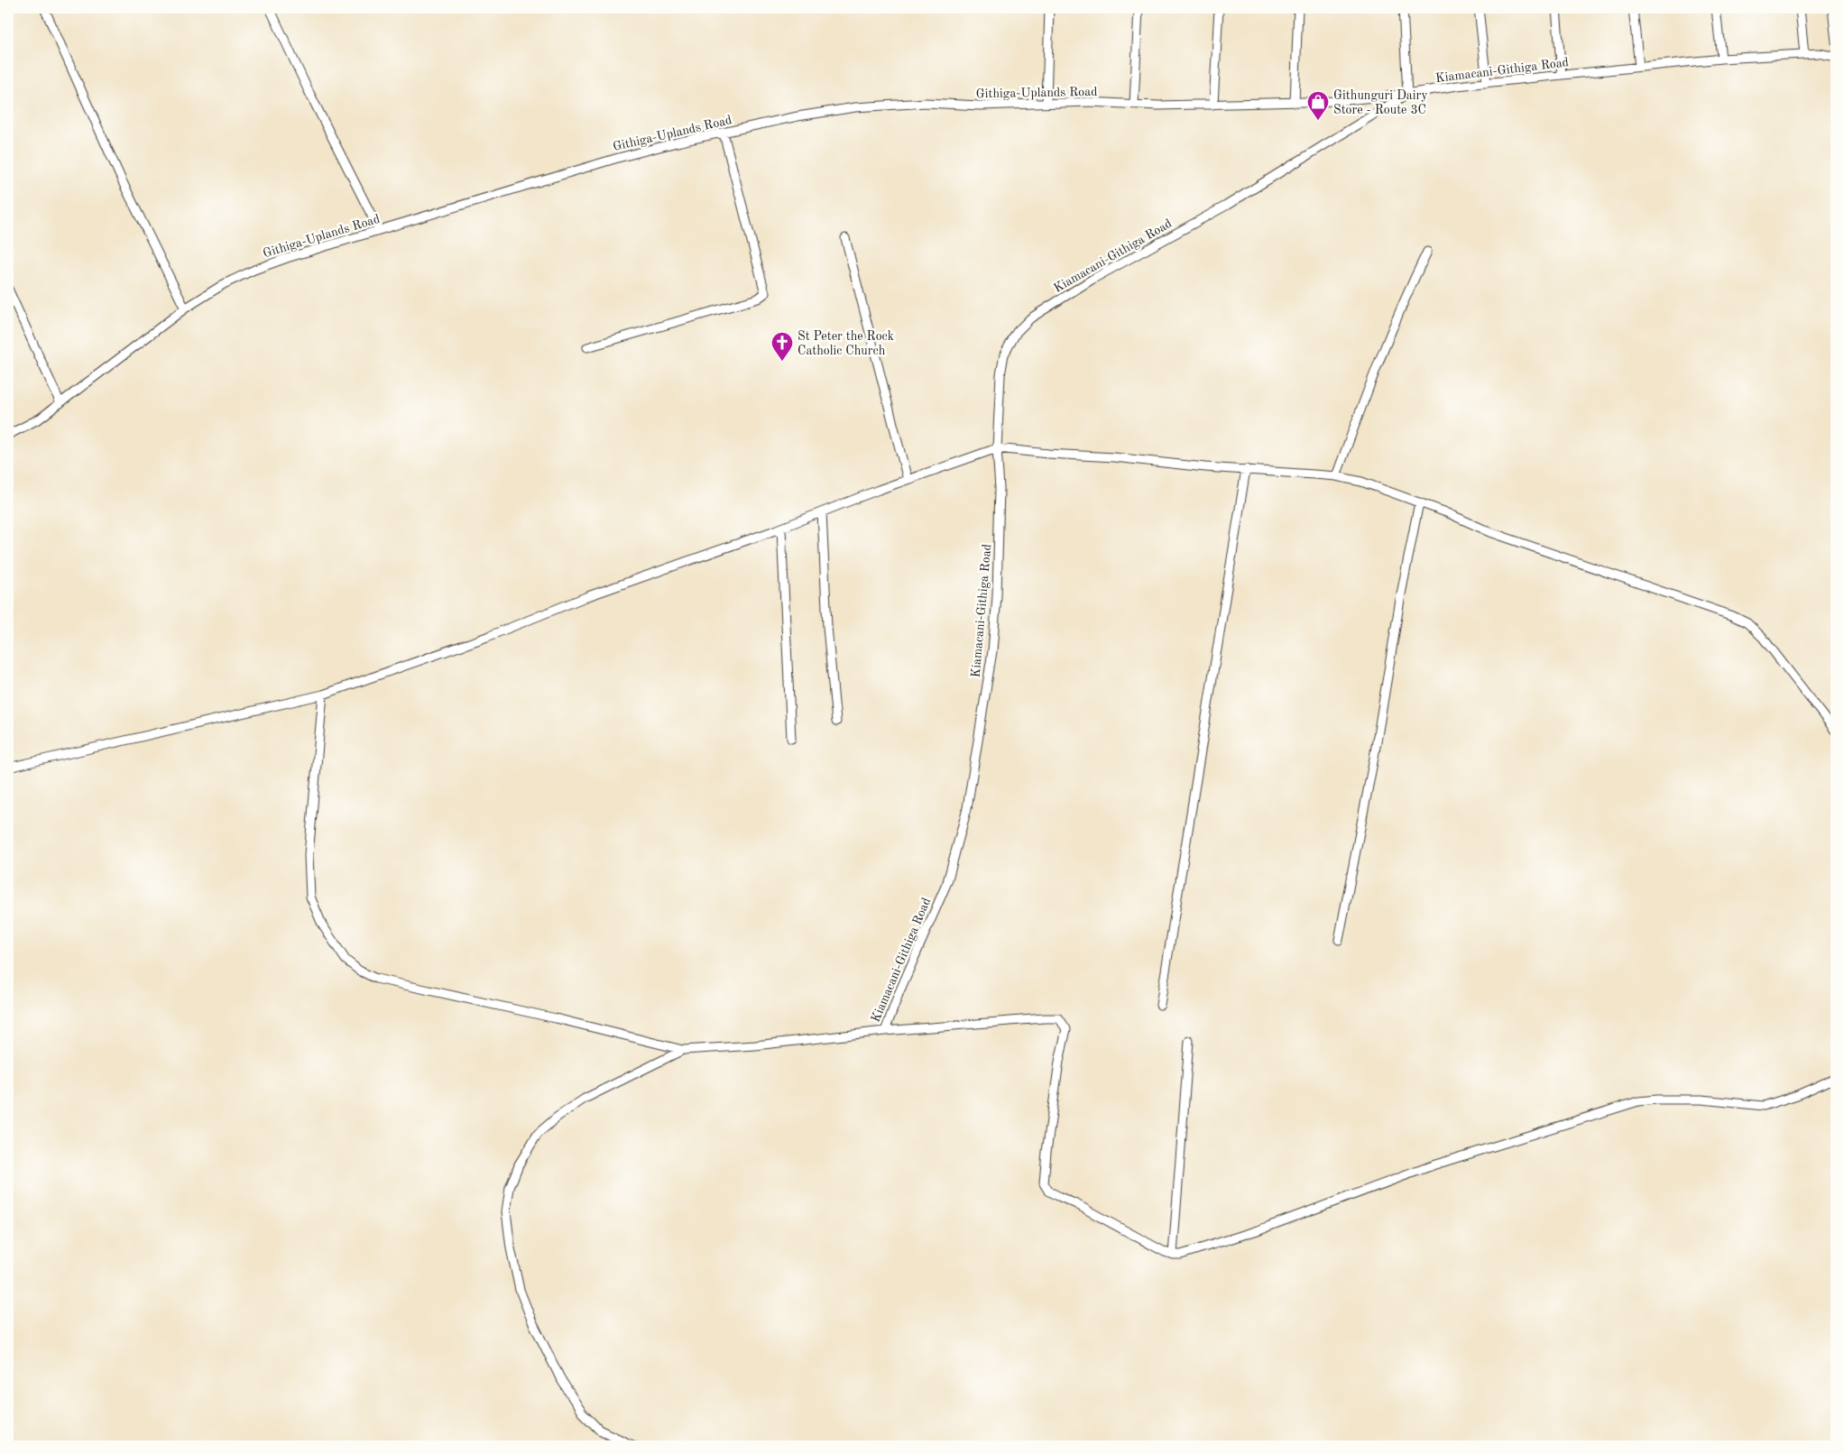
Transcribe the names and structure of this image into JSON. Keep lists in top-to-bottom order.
{
  "streets": {
    "street": ["Kiamacani-Githiga Road", "Githiga-Uplands Road"]
  },
  "crossings": [
    ["Kiamacani-Githiga Road", "Githiga-Uplands Road"]
  ],
  "places": {
    "shop": ["Githunguri Dairy Store - Route 3C"],
    "church": ["St Peter the Rock Catholic Church"]
  }
}
